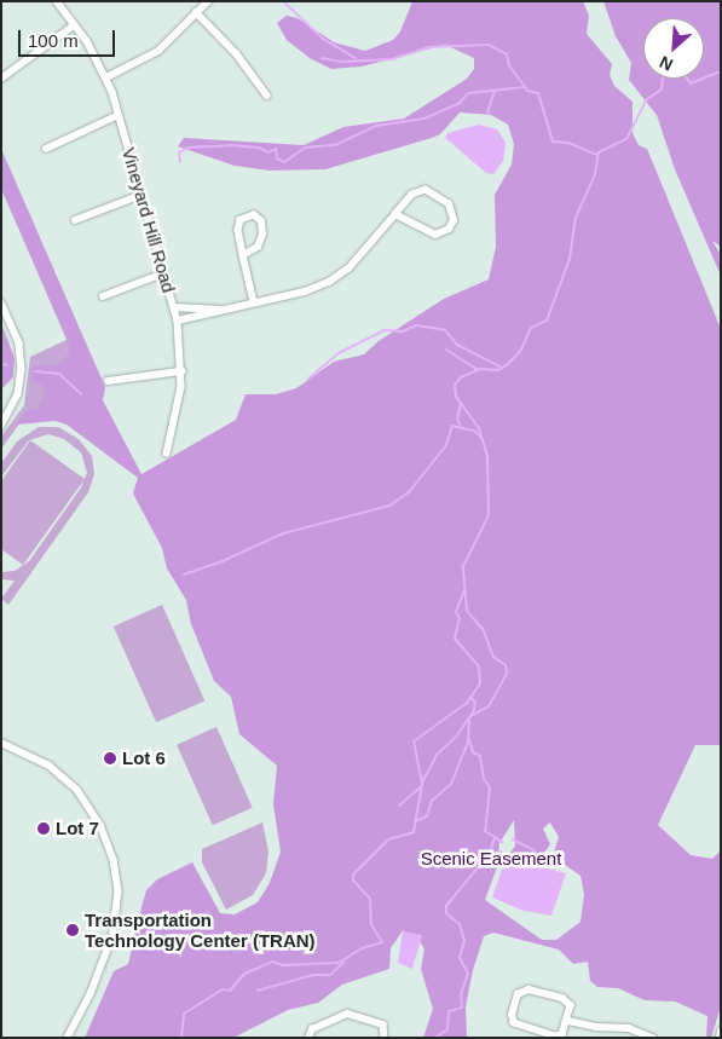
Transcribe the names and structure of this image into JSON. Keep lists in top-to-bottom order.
{
  "streets": {
    "street": ["Vineyard Hill Road"]
  },
  "parks": ["Scenic Easement"],
  "places": ["Lot 6", "Lot 7", "Transportation Technology Center (TRAN)"],
  "scale_bar": "100 m",
  "north": "bottom left"
}
